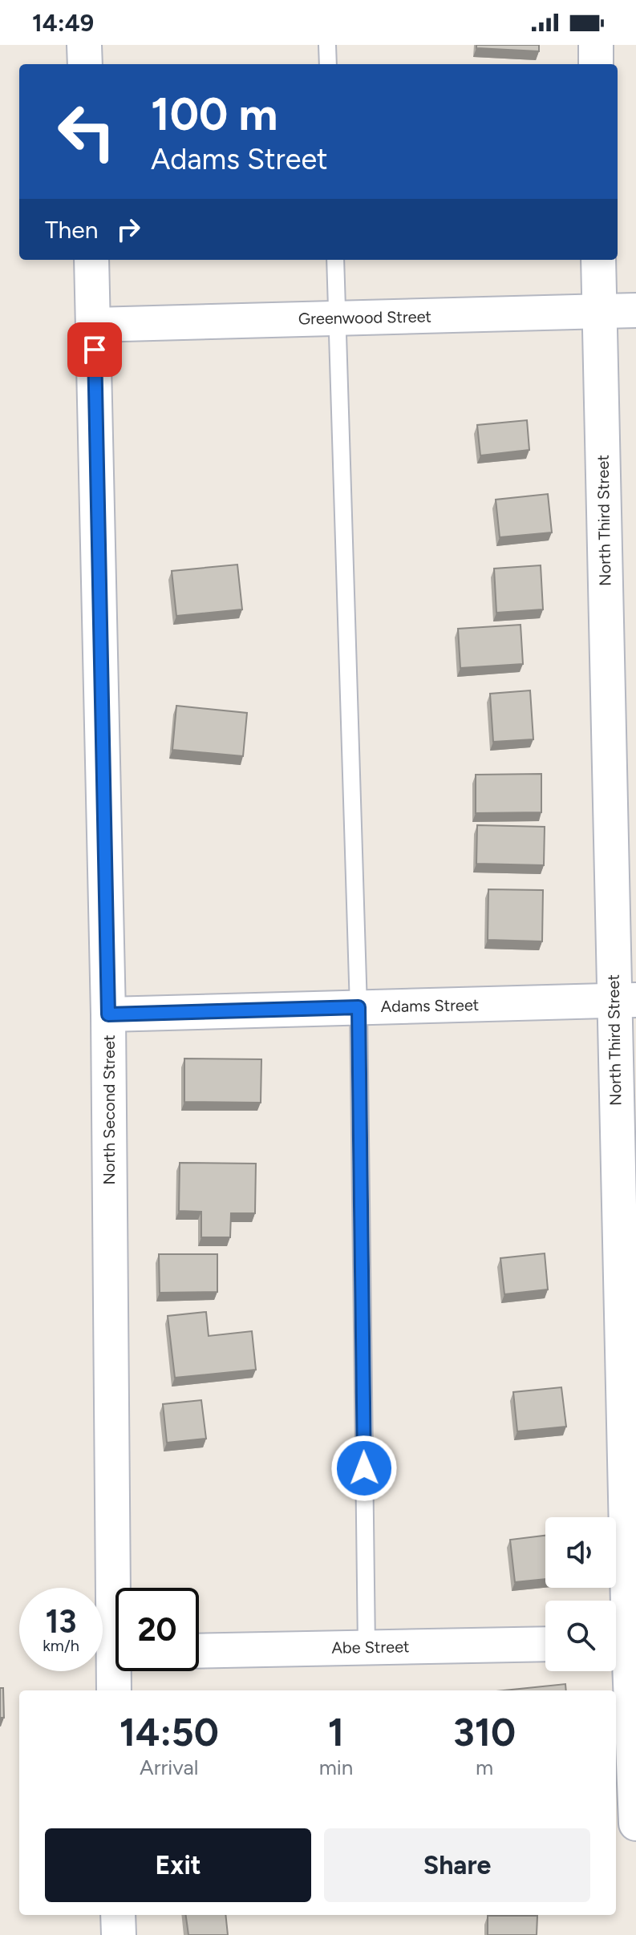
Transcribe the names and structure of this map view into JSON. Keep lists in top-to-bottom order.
{
  "streets": {
    "street": [
      "Greenwood Street",
      "North Third Street",
      "Adams Street",
      "North Second Street",
      "Abe Street"
    ]
  },
  "crossings": [
    ["Greenwood Street", "North Third Street"],
    ["Greenwood Street", "North Second Street"],
    ["North Third Street", "Adams Street"],
    ["Adams Street", "North Second Street"]
  ],
  "page": {
    "status": "14:49",
    "turn": ["100 m", "Adams Street"],
    "then": "Then",
    "speed": "13 km/h",
    "limit": "20",
    "eta": [
      "14:50",
      "Arrival",
      "1",
      "min",
      "310",
      "m"
    ],
    "buttons": ["Exit", "Share"]
  }
}
